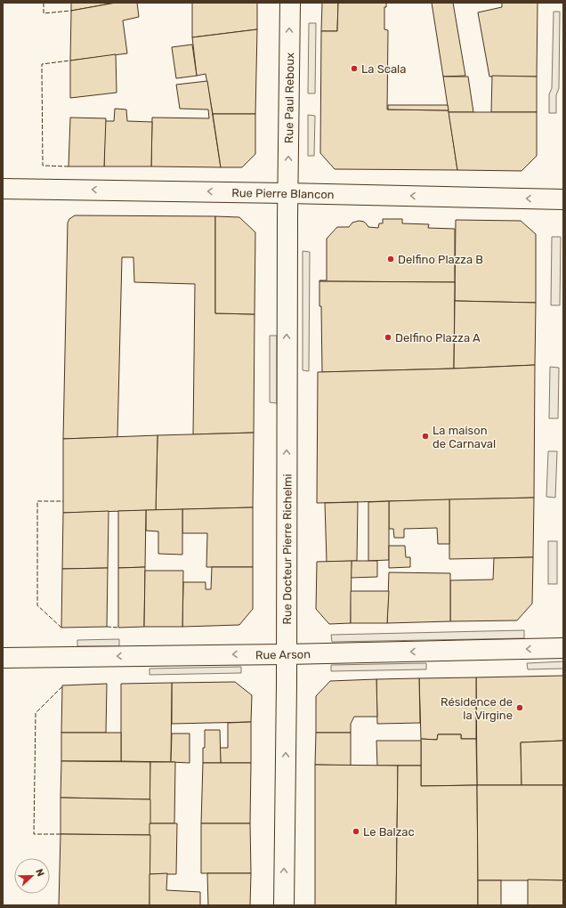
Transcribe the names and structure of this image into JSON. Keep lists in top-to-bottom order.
{
  "streets": {
    "street": [
      "Rue Paul Reboux",
      "Rue Pierre Blancon",
      "Rue Docteur Pierre Richelmi",
      "Rue Arson"
    ]
  },
  "crossings": [
    ["Rue Paul Reboux", "Rue Pierre Blancon"],
    ["Rue Paul Reboux", "Rue Docteur Pierre Richelmi"],
    ["Rue Pierre Blancon", "Rue Docteur Pierre Richelmi"],
    ["Rue Docteur Pierre Richelmi", "Rue Arson"]
  ],
  "one_way": [
    "Rue Paul Reboux",
    "Rue Pierre Blancon",
    "Rue Docteur Pierre Richelmi",
    "Rue Arson"
  ],
  "places": [
    "La Scala",
    "Delfino Plazza B",
    "Delfino Plazza A",
    "La maison de Carnaval",
    "Résidence de la Virgine",
    "Le Balzac"
  ],
  "north": "right"
}
